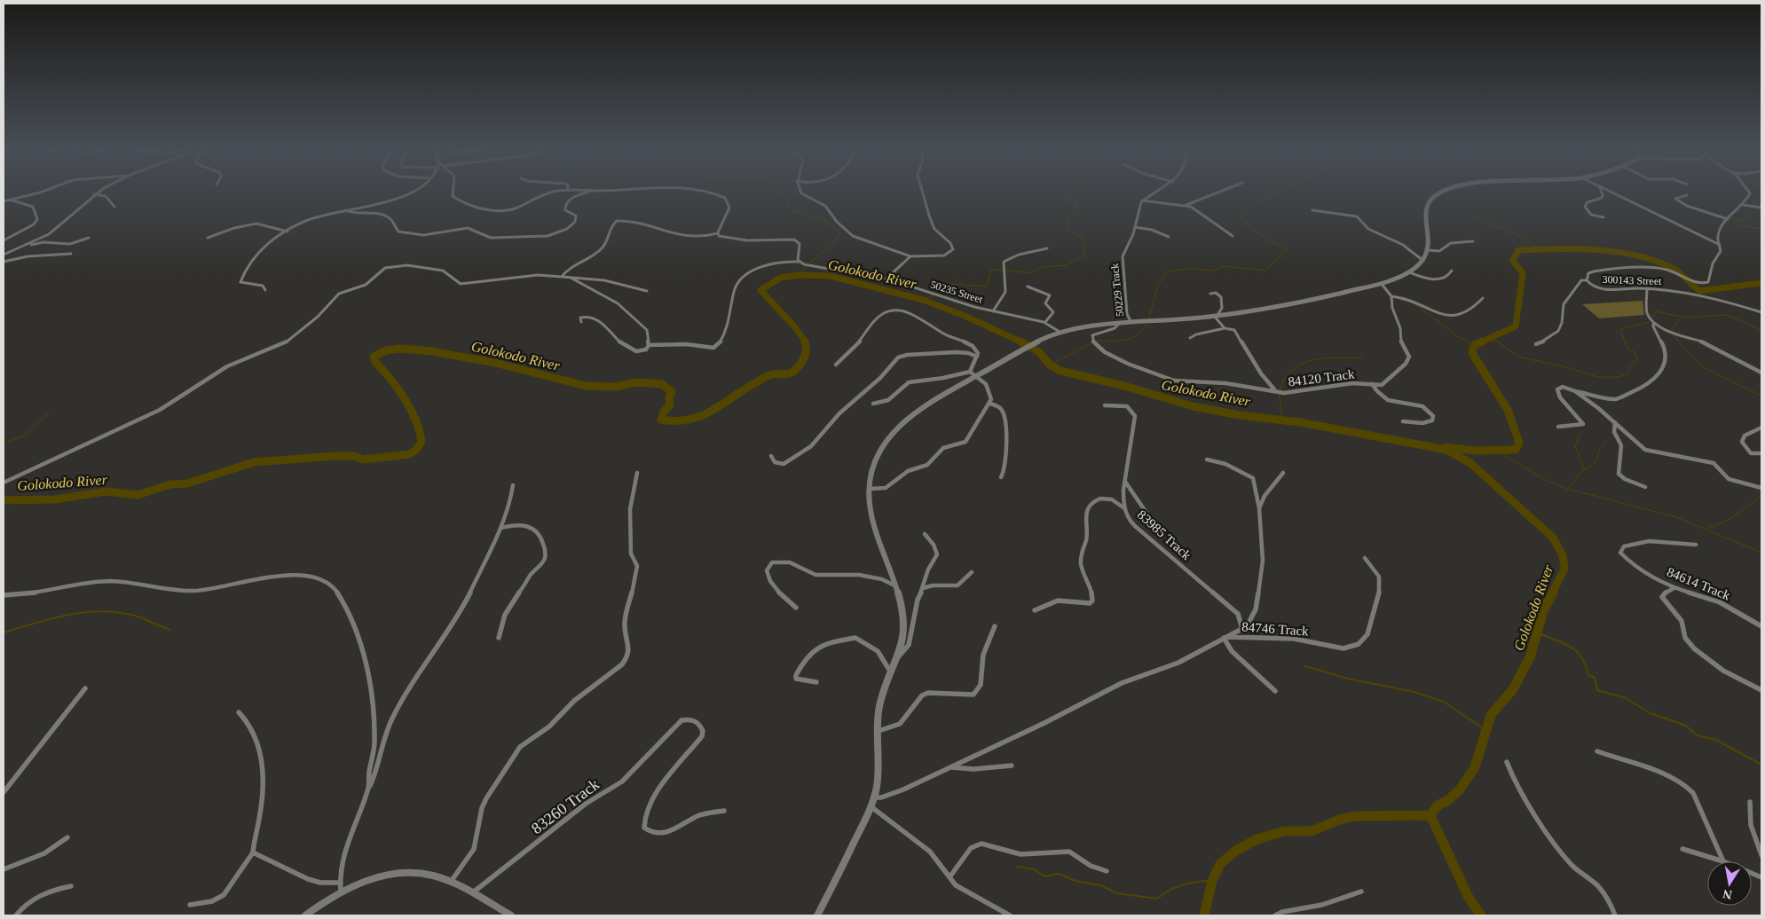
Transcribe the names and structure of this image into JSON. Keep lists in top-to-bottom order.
{
  "streets": {
    "street": [
      "300143 Street",
      "50229 Track",
      "50235 Street",
      "84120 Track",
      "83985 Track",
      "84614 Track",
      "84746 Track",
      "83260 Track"
    ]
  },
  "water": ["Golokodo River"],
  "north": "bottom"
}
